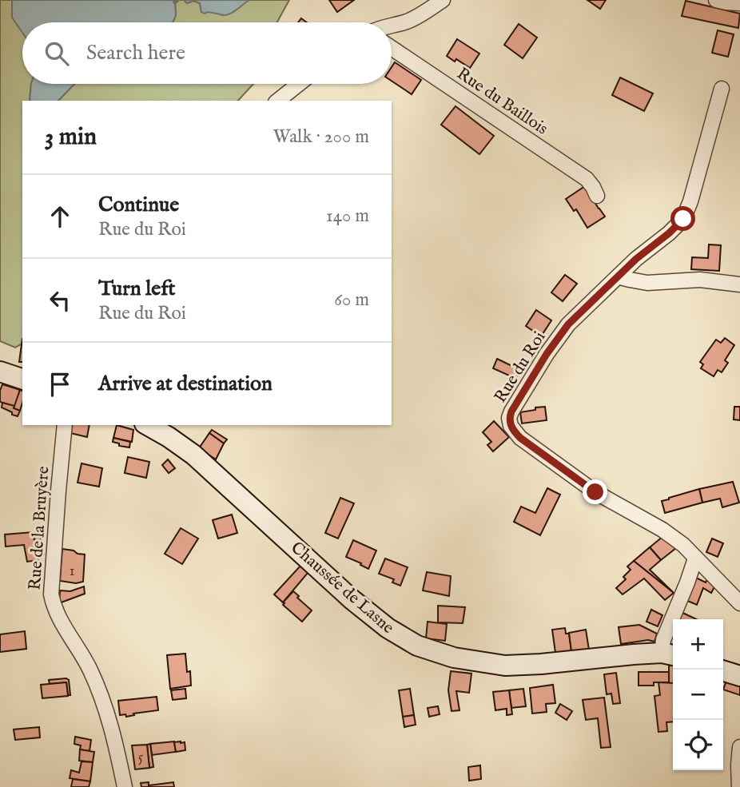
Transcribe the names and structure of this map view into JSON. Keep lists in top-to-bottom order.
{
  "streets": {
    "street": [
      "Rue du Baillois",
      "Rue du Roi",
      "Rue de la Bruyère",
      "Chaussée de Lasne"
    ]
  },
  "house_numbers": ["1", "5"],
  "page": {
    "search": "Search here",
    "heading": ["3 min", "Walk · 200 m"],
    "list": [
      ["Continue", "Rue du Roi", "140 m"],
      ["Turn left", "Rue du Roi", "60 m"],
      "Arrive at destination"
    ],
    "map_buttons": ["+", "−"]
  }
}
